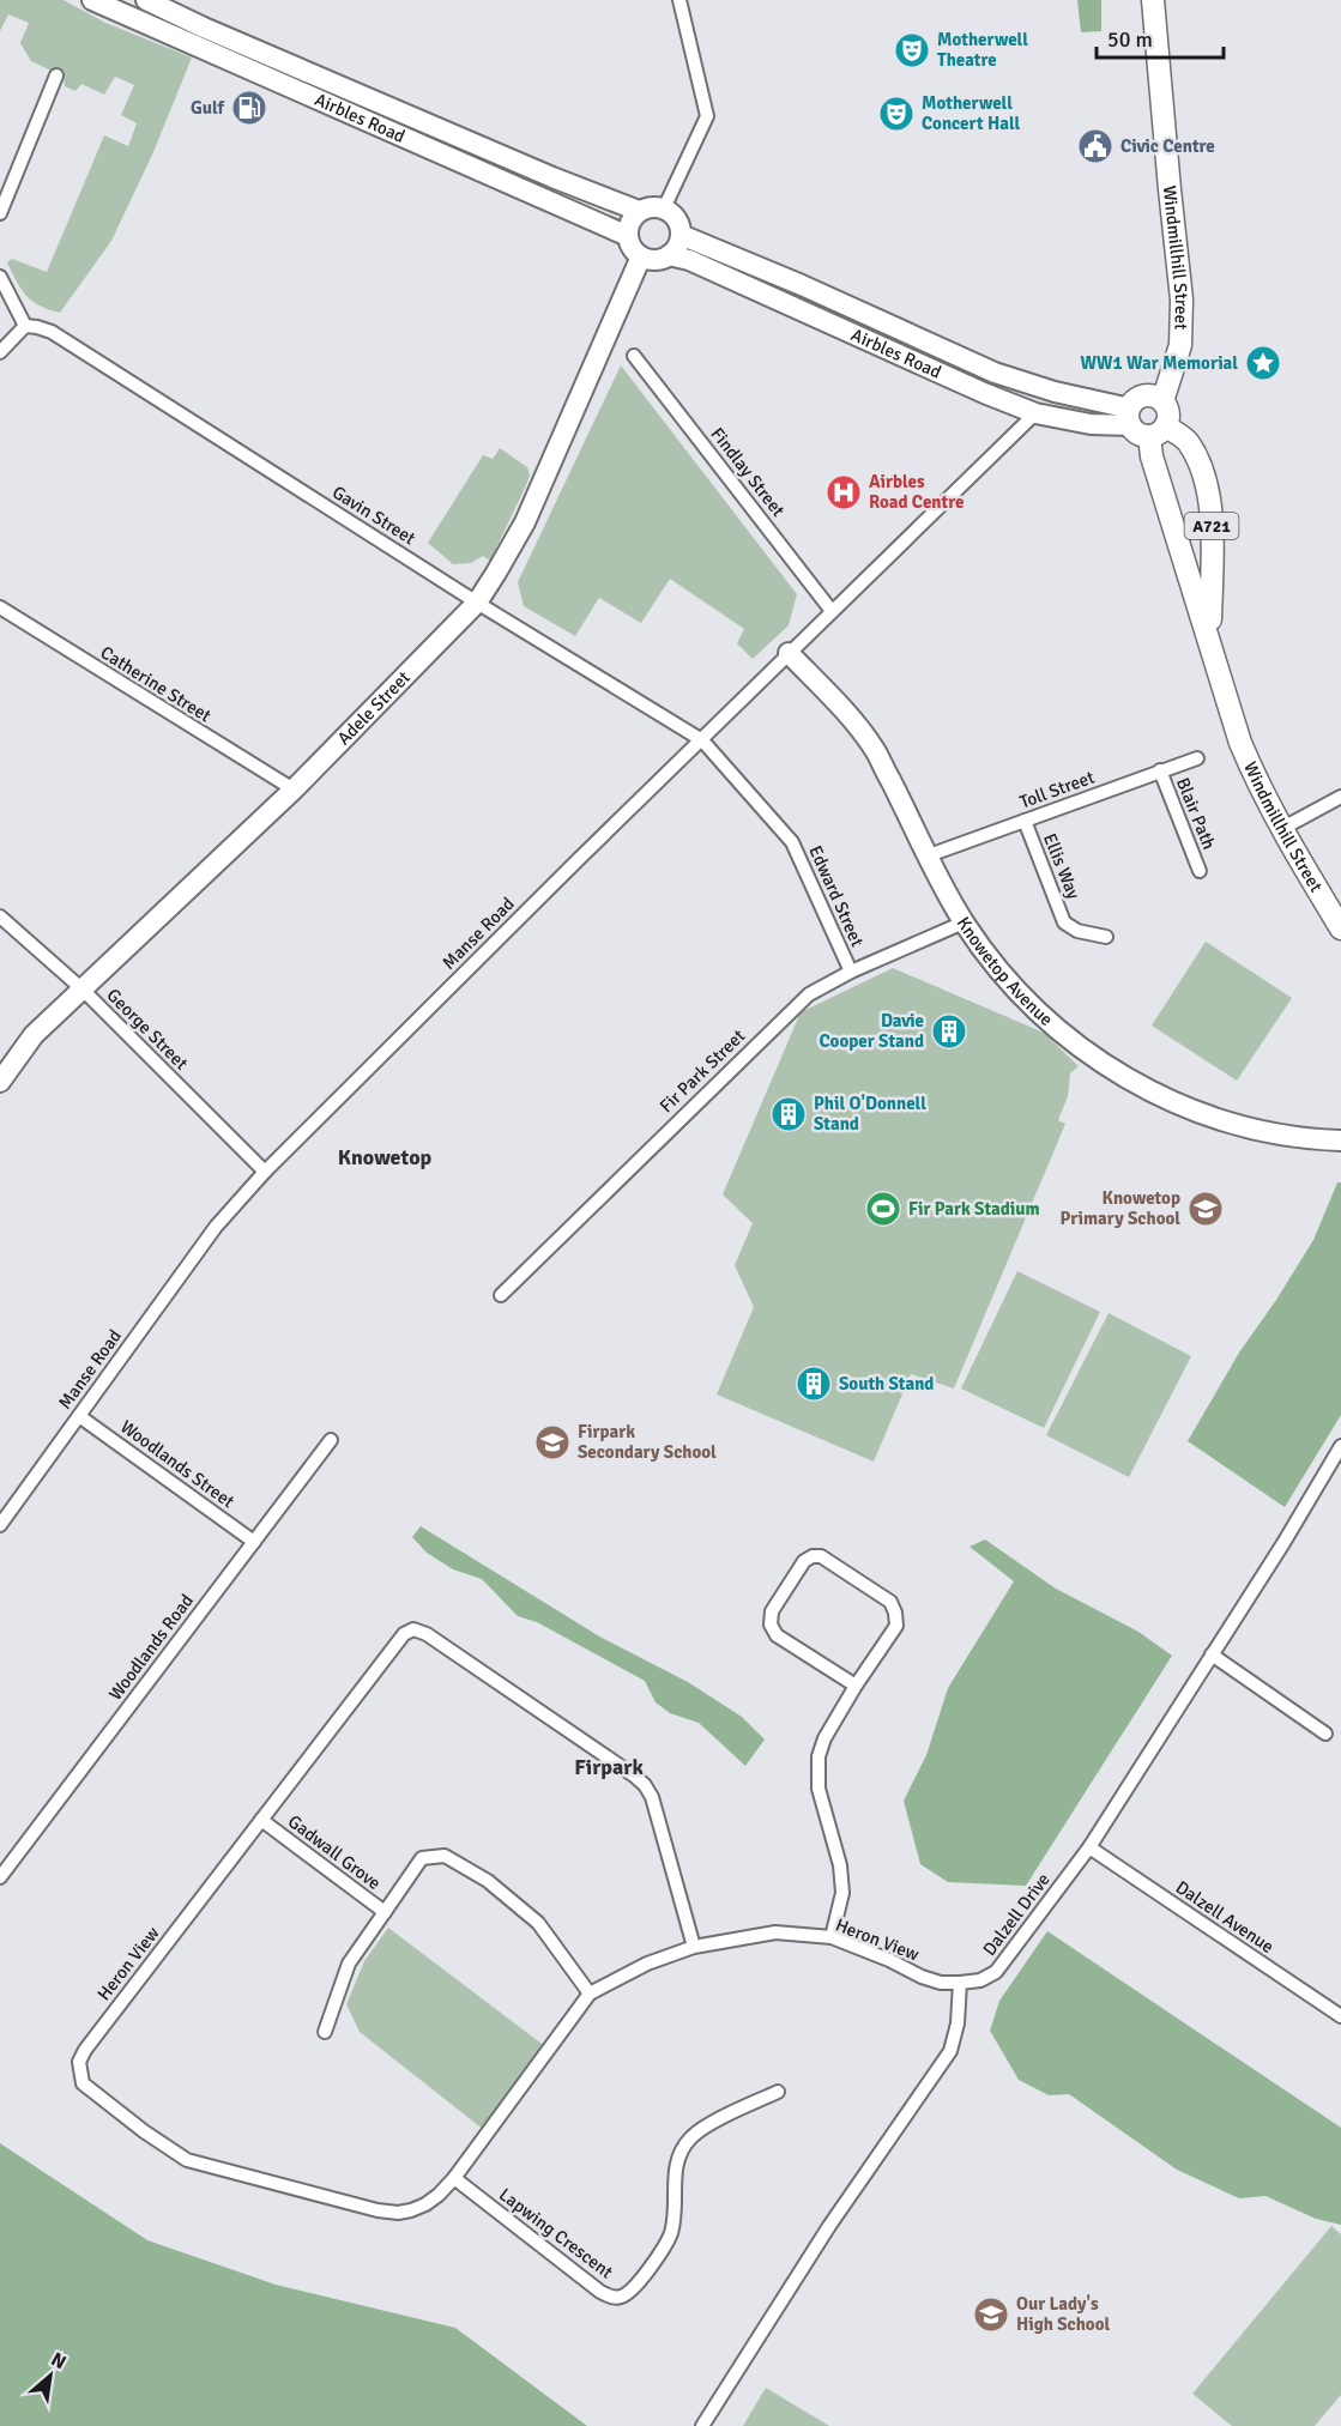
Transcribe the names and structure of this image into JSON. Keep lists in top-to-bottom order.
{
  "streets": {
    "main road": [
      "Airbles Road",
      "Windmillhill Street",
      "A721",
      "Adele Street",
      "Knowetop Avenue"
    ],
    "street": [
      "Findlay Street",
      "Gavin Street",
      "Catherine Street",
      "Toll Street",
      "Blair Path",
      "Ellis Way",
      "Edward Street",
      "Manse Road",
      "George Street",
      "Fir Park Street",
      "Woodlands Street",
      "Woodlands Road",
      "Gadwall Grove",
      "Dalzell Drive",
      "Dalzell Avenue",
      "Heron View",
      "Lapwing Crescent"
    ]
  },
  "crossings": [
    ["Airbles Road", "Windmillhill Street"],
    ["Airbles Road", "Adele Street"],
    ["Airbles Road", "Manse Road"],
    ["Findlay Street", "Manse Road"],
    ["Gavin Street", "Adele Street"],
    ["Gavin Street", "Edward Street"],
    ["Gavin Street", "Manse Road"],
    ["Catherine Street", "Adele Street"],
    ["Adele Street", "George Street"],
    ["Toll Street", "Blair Path"],
    ["Toll Street", "Ellis Way"],
    ["Toll Street", "Knowetop Avenue"],
    ["Edward Street", "Manse Road"],
    ["Edward Street", "Fir Park Street"],
    ["Manse Road", "Knowetop Avenue"],
    ["Manse Road", "George Street"],
    ["Manse Road", "Woodlands Street"],
    ["Knowetop Avenue", "Fir Park Street"],
    ["Woodlands Street", "Woodlands Road"],
    ["Gadwall Grove", "Heron View"],
    ["Dalzell Drive", "Dalzell Avenue"],
    ["Dalzell Drive", "Heron View"],
    ["Heron View", "Lapwing Crescent"]
  ],
  "districts": ["Knowetop", "Firpark"],
  "places": {
    "theatre": ["Motherwell Theatre", "Motherwell Concert Hall"],
    "fuel station": ["Gulf"],
    "public building": ["Civic Centre"],
    "place": ["WW1 War Memorial"],
    "hospital": ["Airbles Road Centre"],
    "building": ["Davie Cooper Stand", "Phil O'Donnell Stand", "South Stand"],
    "sports": ["Fir Park Stadium"],
    "school or university": ["Knowetop Primary School", "Firpark Secondary School", "Our Lady's High School"]
  },
  "scale_bar": "50 m",
  "north": "top right"
}
